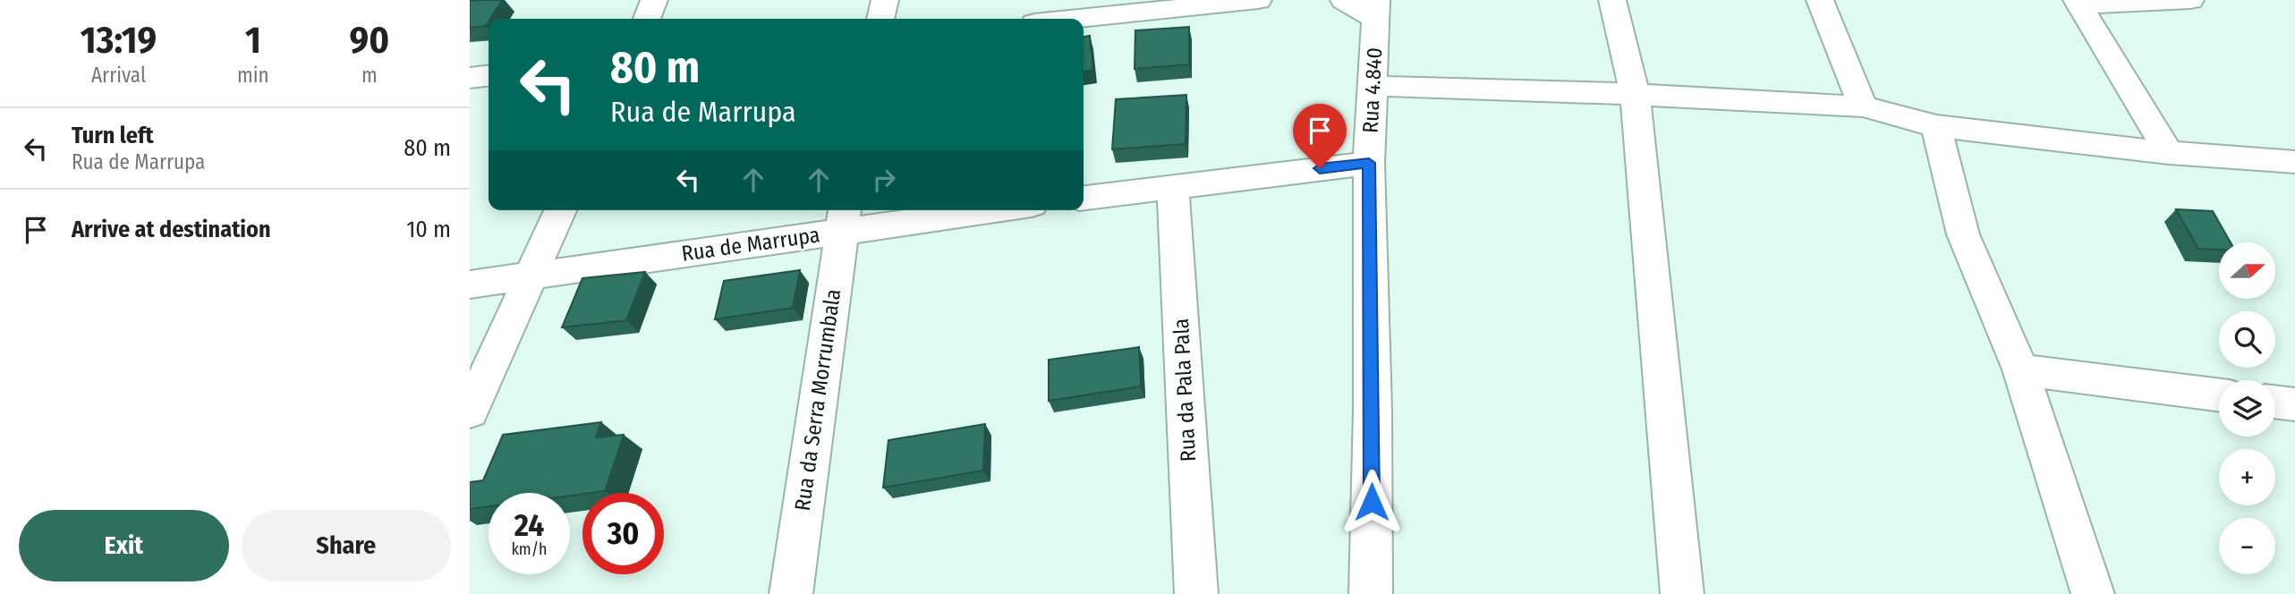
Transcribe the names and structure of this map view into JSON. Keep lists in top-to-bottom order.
{
  "streets": {
    "street": [
      "Rua 4.840",
      "Rua de Marrupa",
      "Rua da Pala Pala",
      "Rua da Serra Morrumbala"
    ]
  },
  "crossings": [
    ["Rua de Marrupa", "Rua da Serra Morrumbala"]
  ],
  "north": "right",
  "page": {
    "eta": [
      "13:19",
      "Arrival",
      "1",
      "min",
      "90",
      "m"
    ],
    "turn": ["80 m", "Rua de Marrupa"],
    "list": [
      {
        "name": "Turn left",
        "note": "Rua de Marrupa",
        "value": "80 m"
      },
      {
        "name": "Arrive at destination",
        "value": "10 m"
      }
    ],
    "map_buttons": ["+", "−"],
    "speed": "24 km/h",
    "limit": "30",
    "buttons": ["Exit", "Share"]
  }
}
